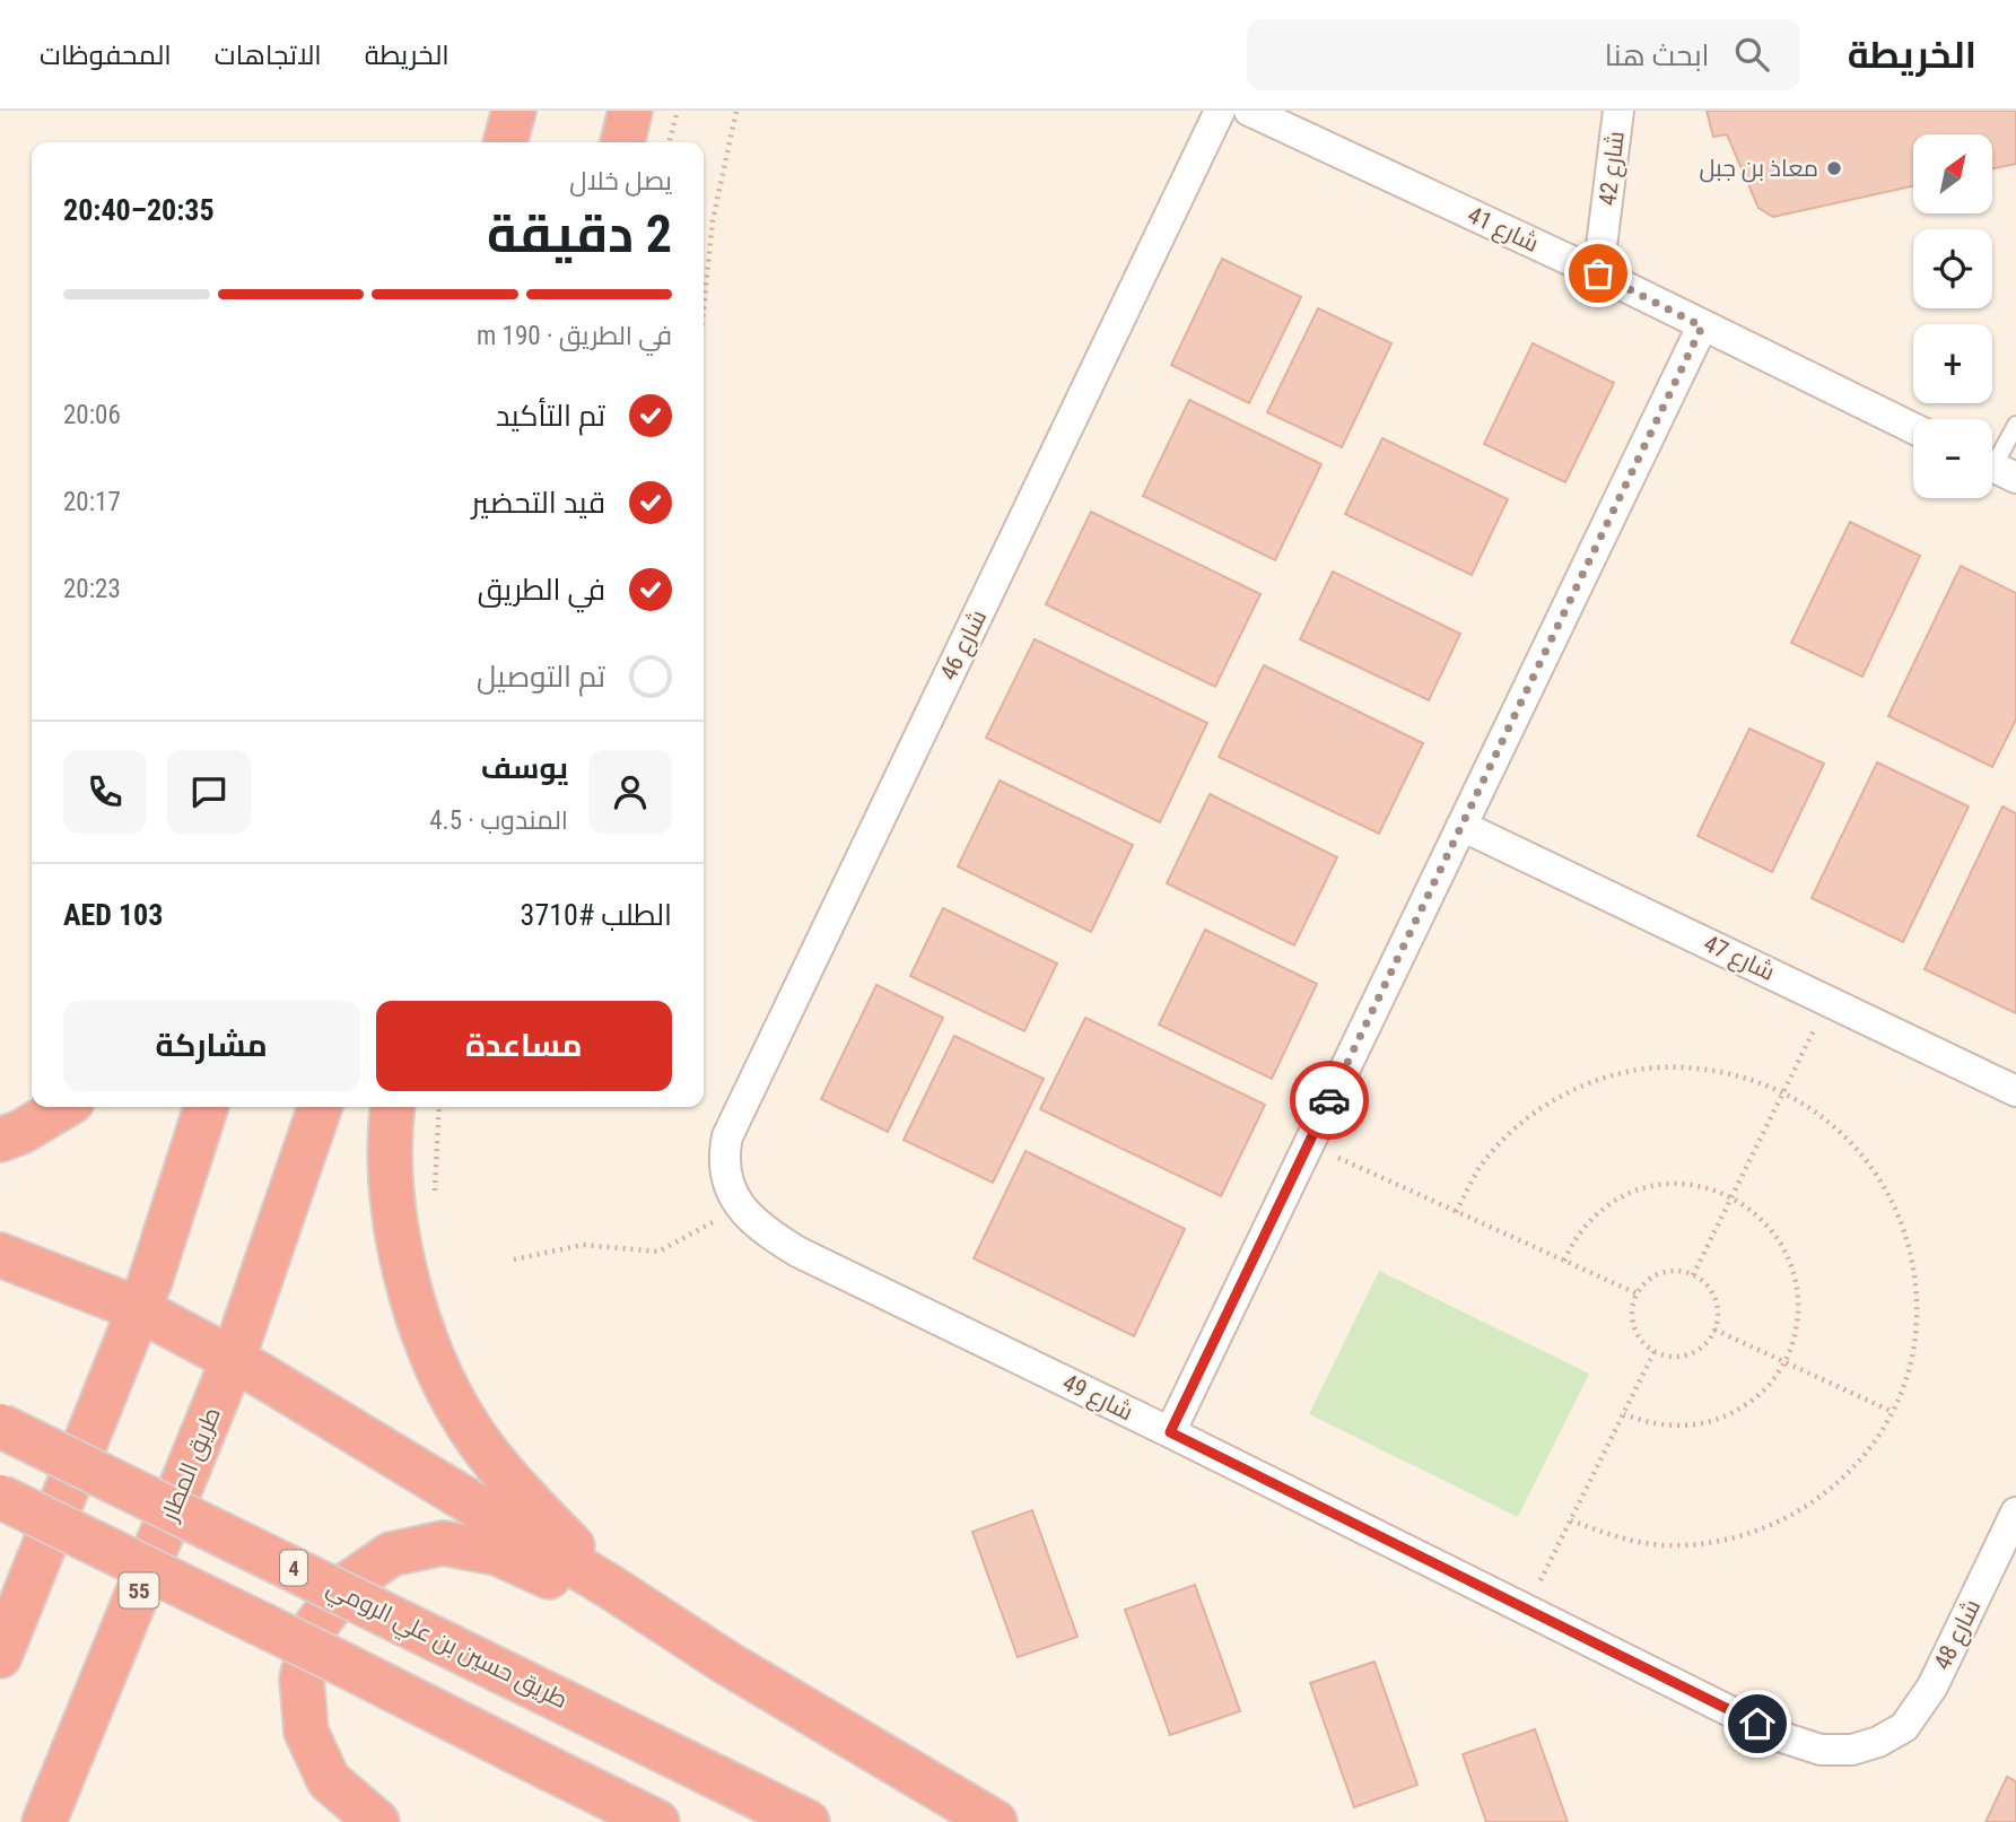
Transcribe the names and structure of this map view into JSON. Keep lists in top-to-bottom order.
{
  "streets": {
    "highway": [
      "طريق المطار",
      "4",
      "55",
      "طريق حسين بن علي الرومي"
    ],
    "street": [
      "شارع 42",
      "شارع 41",
      "شارع 46",
      "شارع 47",
      "شارع 49",
      "شارع 48"
    ]
  },
  "crossings": [
    ["شارع 42", "شارع 41"],
    ["شارع 46", "شارع 49"],
    ["شارع 49", "شارع 48"]
  ],
  "places": ["معاذ بن جبل"],
  "north": "top right",
  "page": {
    "header": "الخريطة",
    "search": "ابحث هنا",
    "nav": ["الخريطة", "الاتجاهات", "المحفوظات"],
    "map_buttons": ["+", "−"],
    "heading": ["2 دقيقة", "يصل خلال", "20:35–20:40"],
    "panel": [
      "يوسف",
      "المندوب · 4.5",
      "الطلب #3710",
      "AED 103"
    ],
    "bar": "في الطريق · 190 m",
    "list": [
      ["تم التأكيد", "20:06"],
      ["قيد التحضير", "20:17"],
      ["في الطريق", "20:23"],
      "تم التوصيل"
    ],
    "buttons": ["مساعدة", "مشاركة"]
  }
}
